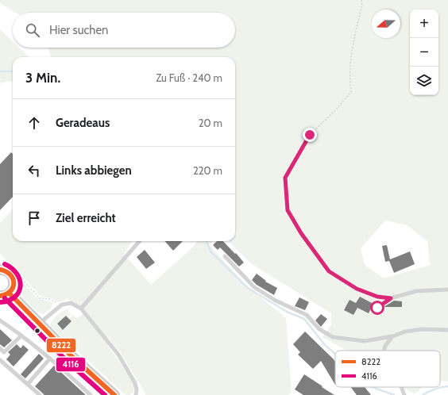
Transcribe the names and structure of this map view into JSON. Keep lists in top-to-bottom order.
{
  "lines": ["transit line 4116", "transit line 8222"],
  "legend": ["8222", "4116"],
  "north": "left",
  "page": {
    "map_buttons": ["+", "−"],
    "search": "Hier suchen",
    "heading": ["3 Min.", "Zu Fuß · 240 m"],
    "list": [
      ["Geradeaus", "20 m"],
      ["Links abbiegen", "220 m"],
      "Ziel erreicht"
    ]
  }
}
